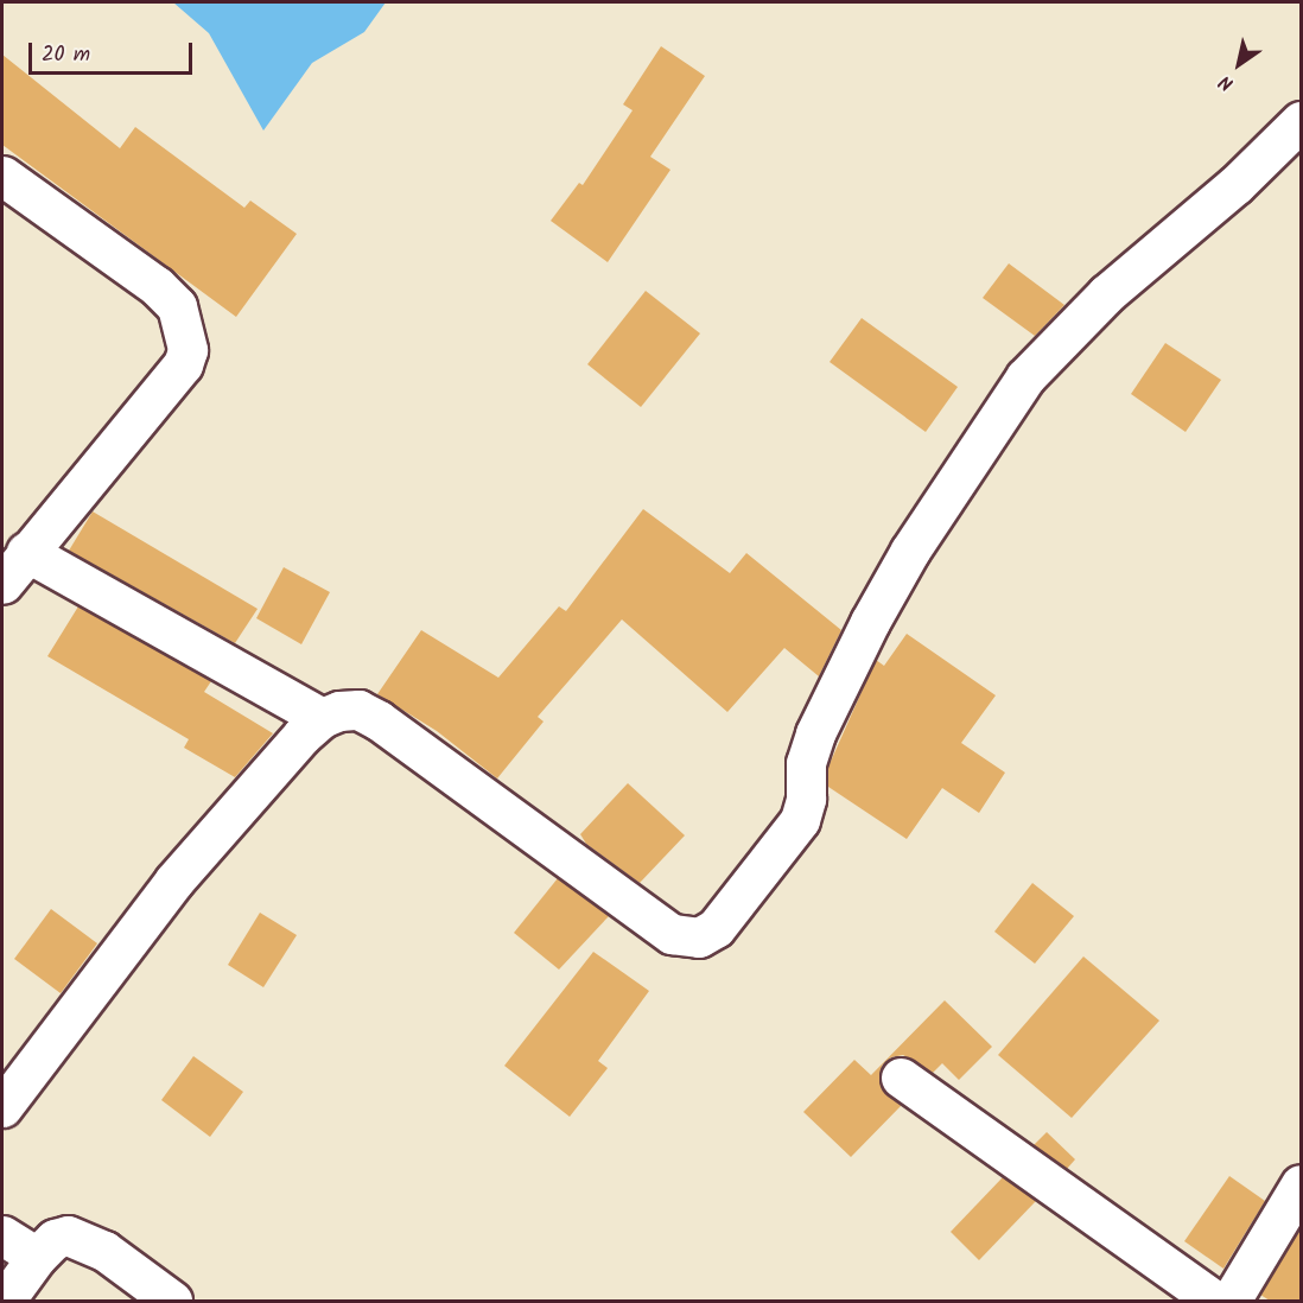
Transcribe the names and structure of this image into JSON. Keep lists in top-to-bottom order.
{
  "scale_bar": "20 m",
  "north": "bottom left"
}
